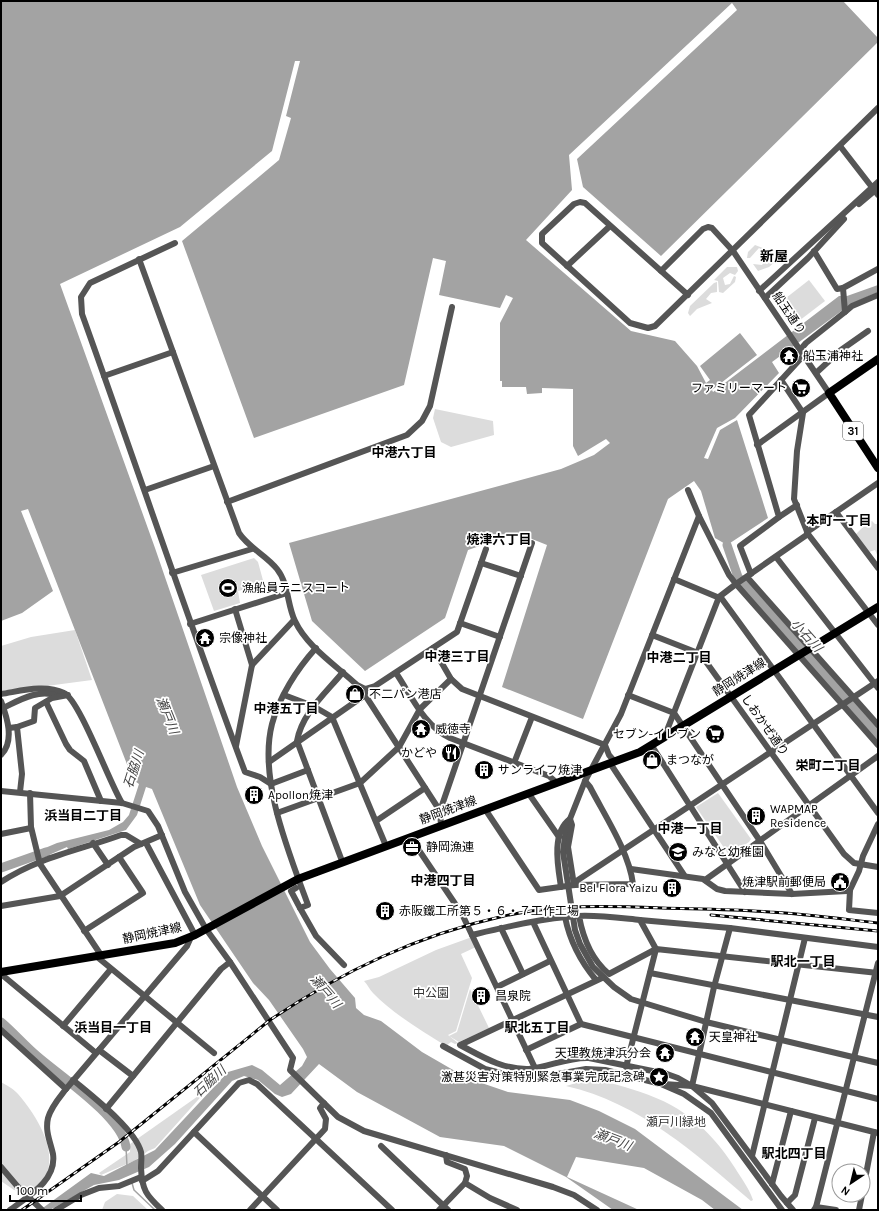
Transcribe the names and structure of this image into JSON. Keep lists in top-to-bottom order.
{
  "streets": {
    "main road": ["船玉通り", "31", "静岡焼津線"],
    "street": ["しおかぜ通り"]
  },
  "crossings": [
    ["静岡焼津線", "しおかぜ通り"]
  ],
  "districts": [
    "新屋",
    "中港六丁目",
    "本町一丁目",
    "焼津六丁目",
    "中港三丁目",
    "中港二丁目",
    "中港五丁目",
    "栄町二丁目",
    "浜当目二丁目",
    "中港一丁目",
    "中港四丁目",
    "駅北一丁目",
    "浜当目一丁目",
    "駅北五丁目",
    "駅北四丁目"
  ],
  "water": ["小石川", "瀬戸川", "石脇川"],
  "parks": ["中公園", "瀬戸川緑地"],
  "places": {
    "temple": [
      "船玉浦神社",
      "宗像神社",
      "威徳寺",
      "天皇神社",
      "天理教焼津浜分会"
    ],
    "supermarket": ["ファミリーマート", "セブン-イレブン"],
    "sports": ["漁船員テニスコート"],
    "shop": ["不二パン港店", "まつなが"],
    "restaurant": ["かどや"],
    "building": [
      "サンライフ焼津",
      "Apollon焼津",
      "WAPMAP Residence",
      "Bel Flora Yaizu",
      "赤阪鐵工所第５・６・７工作工場",
      "昌泉院"
    ],
    "office": ["静岡漁連"],
    "school or university": ["みなと幼稚園"],
    "public building": ["焼津駅前郵便局"],
    "place": ["激甚災害対策特別緊急事業完成記念碑"]
  },
  "scale_bar": "100 m",
  "north": "bottom left"
}
